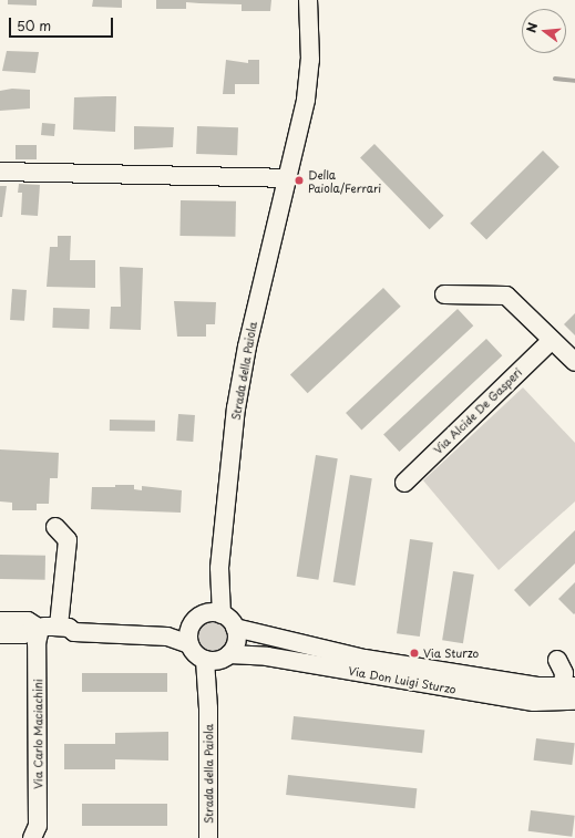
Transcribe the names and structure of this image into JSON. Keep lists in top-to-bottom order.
{
  "streets": {
    "street": [
      "Strada della Paiola",
      "Via Alcide De Gasperi",
      "Via Don Luigi Sturzo",
      "Via Carlo Maciachini"
    ]
  },
  "crossings": [
    ["Strada della Paiola", "Via Don Luigi Sturzo"]
  ],
  "places": ["Della Paiola/Ferrari", "Via Sturzo"],
  "scale_bar": "50 m",
  "north": "left"
}
